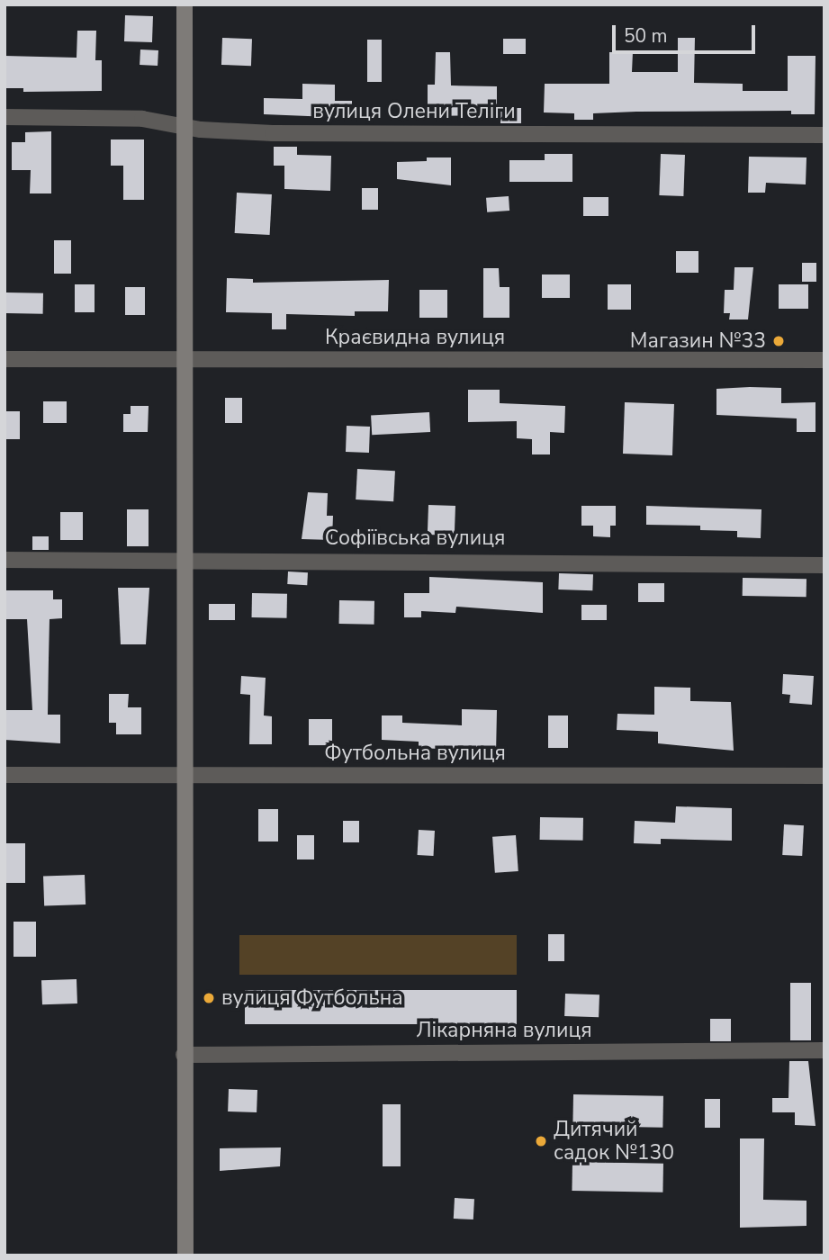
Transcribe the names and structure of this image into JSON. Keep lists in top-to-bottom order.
{
  "streets": {
    "street": [
      "вулиця Олени Теліги",
      "Краєвидна вулиця",
      "Софіївська вулиця",
      "Футбольна вулиця",
      "Лікарняна вулиця"
    ]
  },
  "places": ["Магазин №33", "вулиця Футбольна", "Дитячий садок №130"],
  "scale_bar": "50 m"
}
